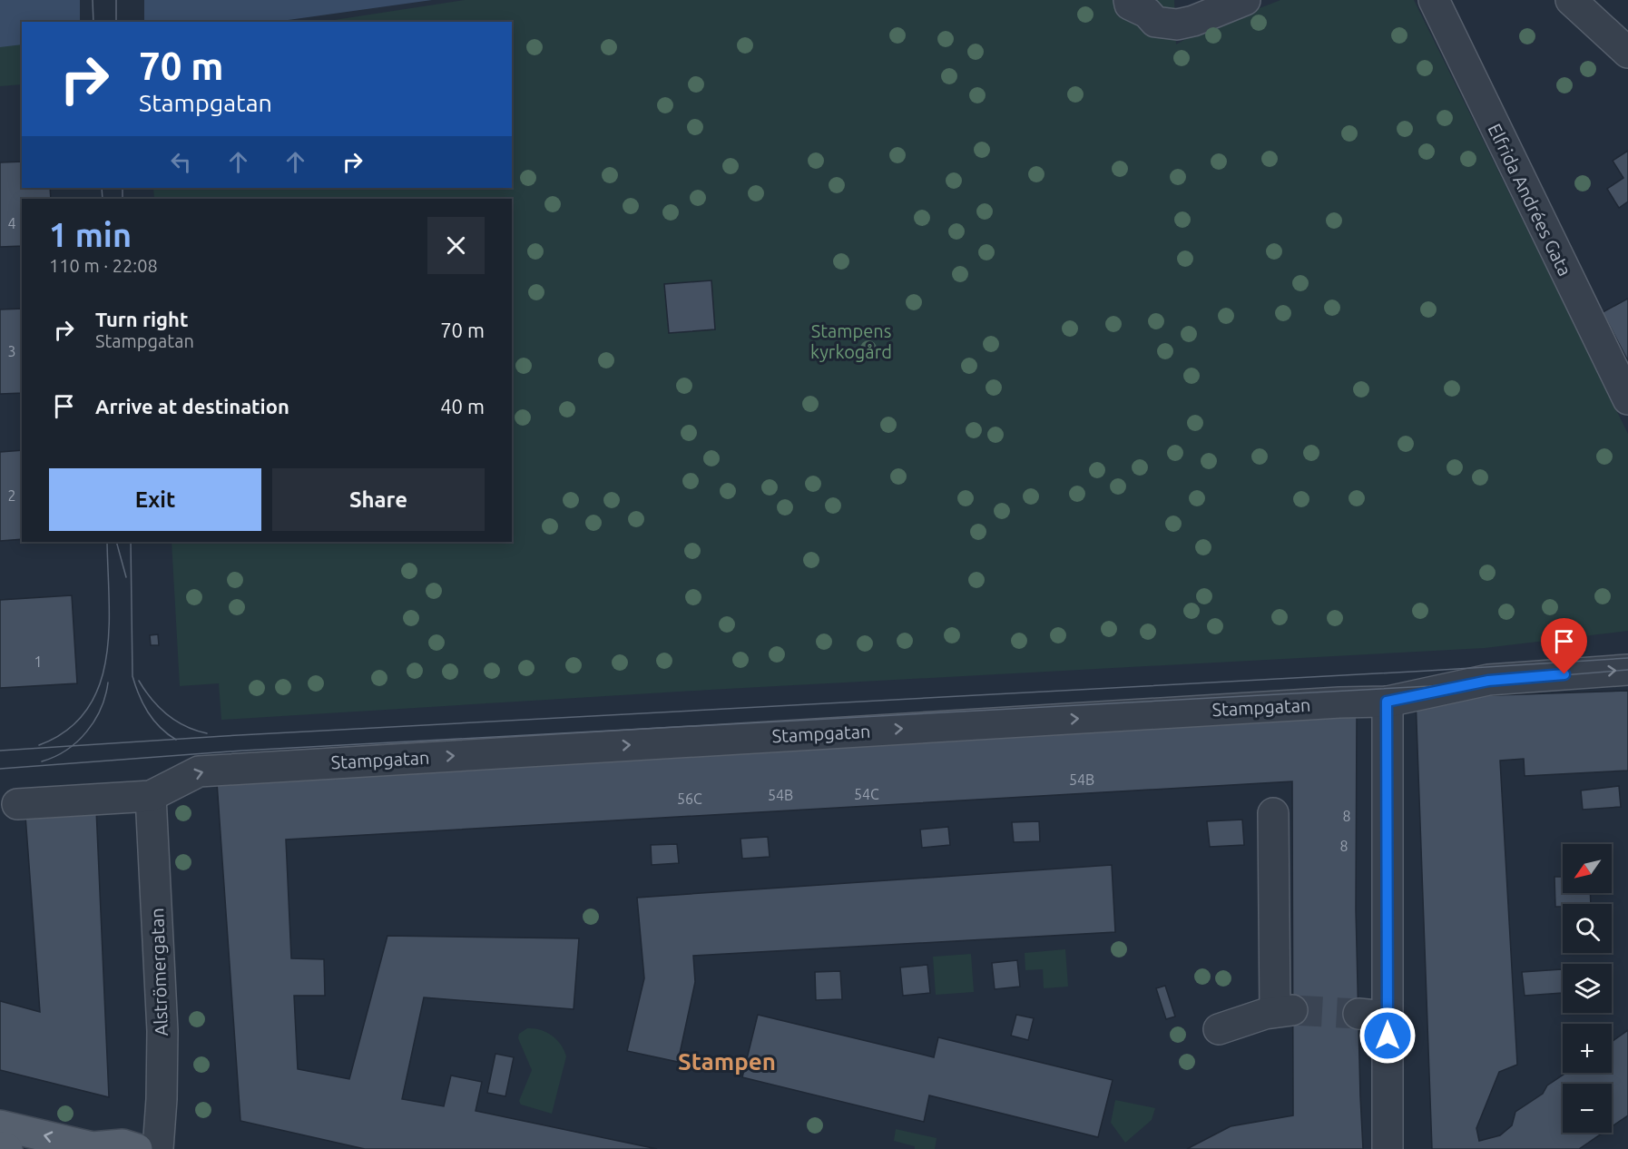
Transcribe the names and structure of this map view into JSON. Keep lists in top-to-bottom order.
{
  "streets": {
    "street": ["Elfrida Andrées Gata", "Stampgatan", "Alströmergatan"]
  },
  "crossings": [
    ["Stampgatan", "Alströmergatan"]
  ],
  "one_way": ["Stampgatan"],
  "districts": ["Stampen"],
  "parks": ["Stampens kyrkogård"],
  "house_numbers": [
    "4",
    "3",
    "2",
    "1",
    "54B",
    "54C",
    "54B",
    "56C",
    "8",
    "8"
  ],
  "north": "bottom left",
  "page": {
    "turn": ["70 m", "Stampgatan"],
    "heading": ["1 min", "110 m · 22:08"],
    "list": [
      {
        "name": "Turn right",
        "note": "Stampgatan",
        "value": "70 m"
      },
      {
        "name": "Arrive at destination",
        "value": "40 m"
      }
    ],
    "buttons": ["Exit", "Share"],
    "map_buttons": ["+", "−"]
  }
}
